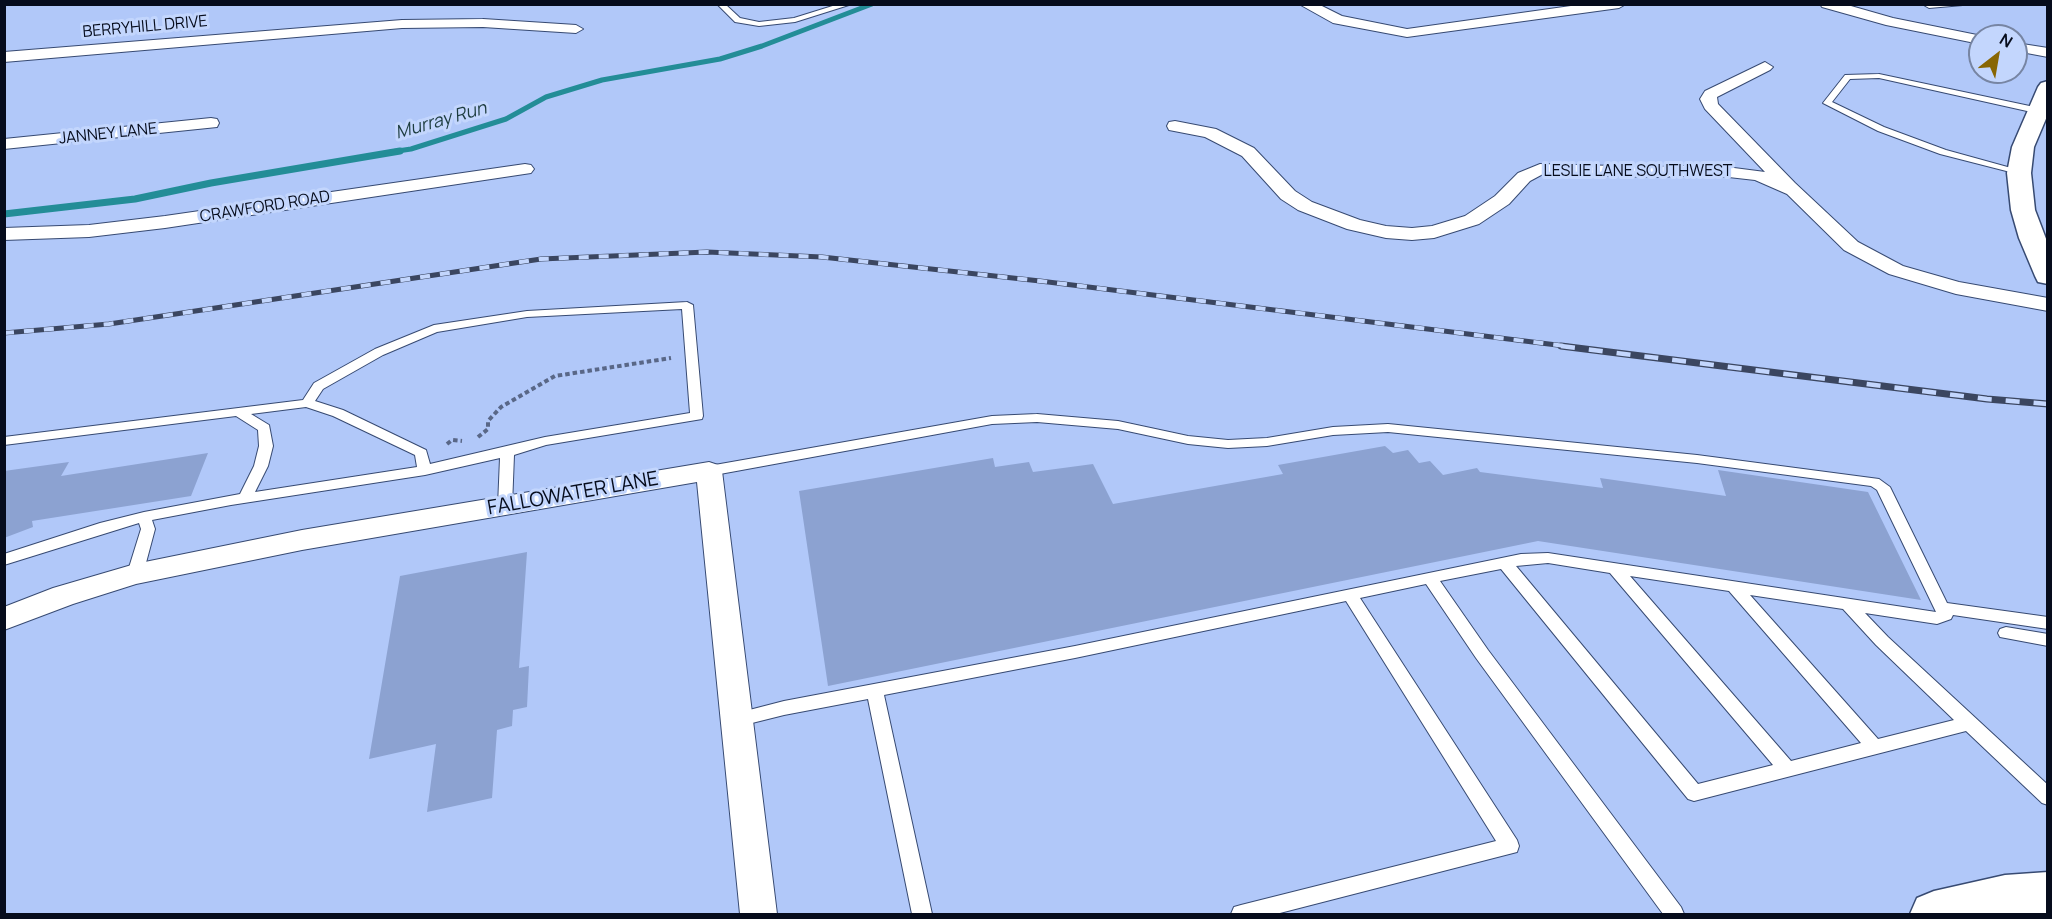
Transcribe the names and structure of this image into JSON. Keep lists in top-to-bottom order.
{
  "streets": {
    "street": [
      "BERRYHILL DRIVE",
      "JANNEY LANE",
      "LESLIE LANE SOUTHWEST",
      "CRAWFORD ROAD",
      "FALLOWATER LANE"
    ]
  },
  "water": ["Murray Run"],
  "north": "top right"
}
